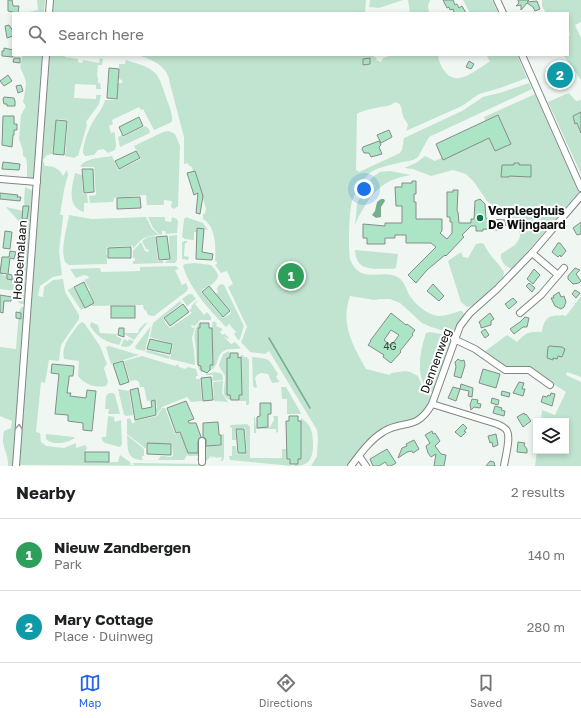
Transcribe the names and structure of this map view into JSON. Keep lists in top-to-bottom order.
{
  "streets": {
    "street": ["Hobbemalaan", "Dennenweg"]
  },
  "one_way": ["Hobbemalaan"],
  "places": ["Verpleeghuis De Wijngaard"],
  "house_numbers": ["4G"],
  "page": {
    "search": "Search here",
    "pins": ["2", "1"],
    "heading": ["Nearby", "2 results"],
    "list": [
      {
        "mark": "1",
        "name": "Nieuw Zandbergen",
        "note": "Park",
        "value": "140 m"
      },
      {
        "mark": "2",
        "name": "Mary Cottage",
        "note": "Place · Duinweg",
        "value": "280 m"
      }
    ],
    "nav": ["Map", "Directions", "Saved"]
  }
}
